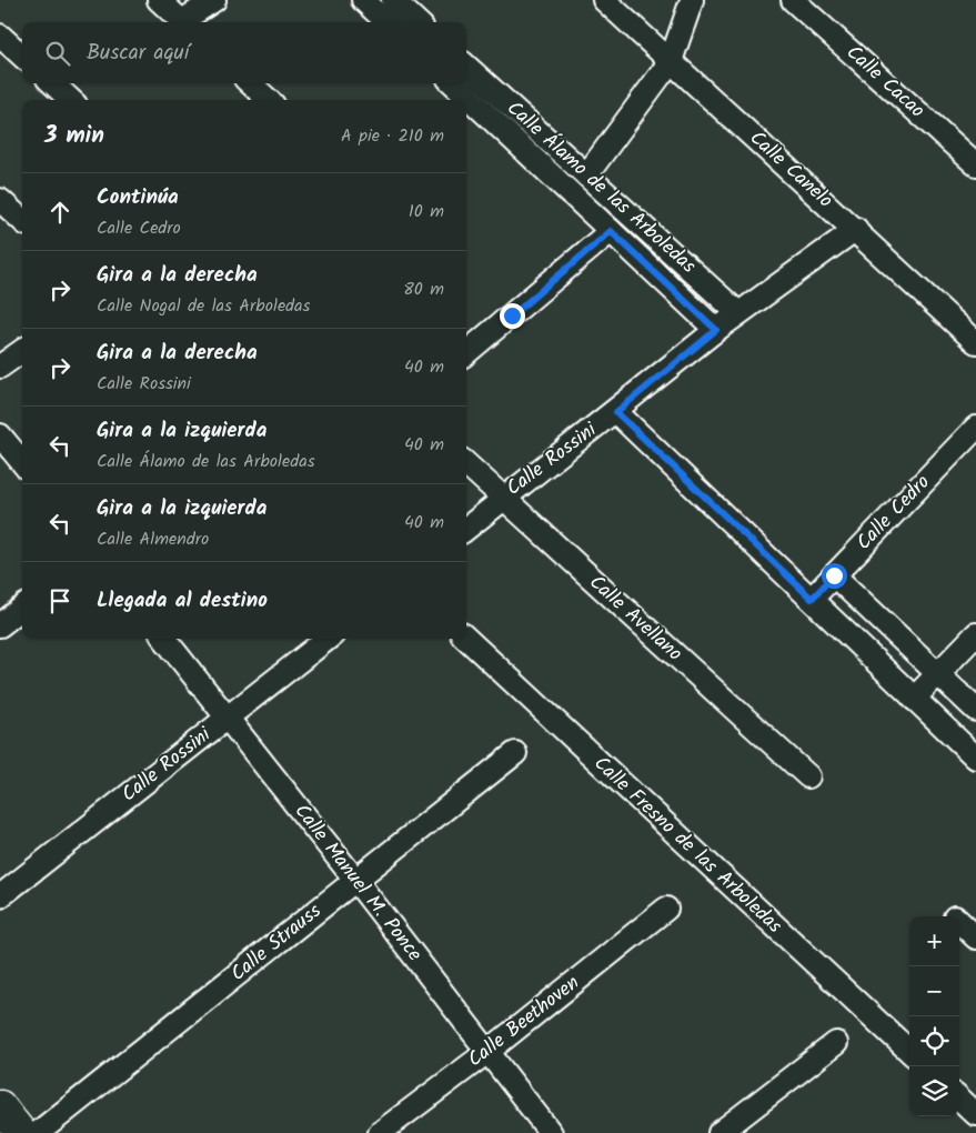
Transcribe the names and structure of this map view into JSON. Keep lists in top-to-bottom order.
{
  "streets": {
    "street": [
      "Calle Cacao",
      "Calle Canelo",
      "Calle Álamo de las Arboledas",
      "Calle Rossini",
      "Calle Cedro",
      "Calle Avellano",
      "Calle Fresno de las Arboledas",
      "Calle Manuel M. Ponce",
      "Calle Strauss",
      "Calle Beethoven"
    ]
  },
  "crossings": [
    ["Calle Canelo", "Calle Rossini"],
    ["Calle Álamo de las Arboledas", "Calle Rossini"],
    ["Calle Rossini", "Calle Avellano"],
    ["Calle Rossini", "Calle Manuel M. Ponce"],
    ["Calle Manuel M. Ponce", "Calle Strauss"],
    ["Calle Manuel M. Ponce", "Calle Beethoven"]
  ],
  "page": {
    "search": "Buscar aquí",
    "heading": ["3 min", "A pie · 210 m"],
    "list": [
      ["Continúa", "Calle Cedro", "10 m"],
      ["Gira a la derecha", "Calle Nogal de las Arboledas", "80 m"],
      ["Gira a la derecha", "Calle Rossini", "40 m"],
      ["Gira a la izquierda", "Calle Álamo de las Arboledas", "40 m"],
      ["Gira a la izquierda", "Calle Almendro", "40 m"],
      "Llegada al destino"
    ],
    "map_buttons": ["+", "−"]
  }
}
